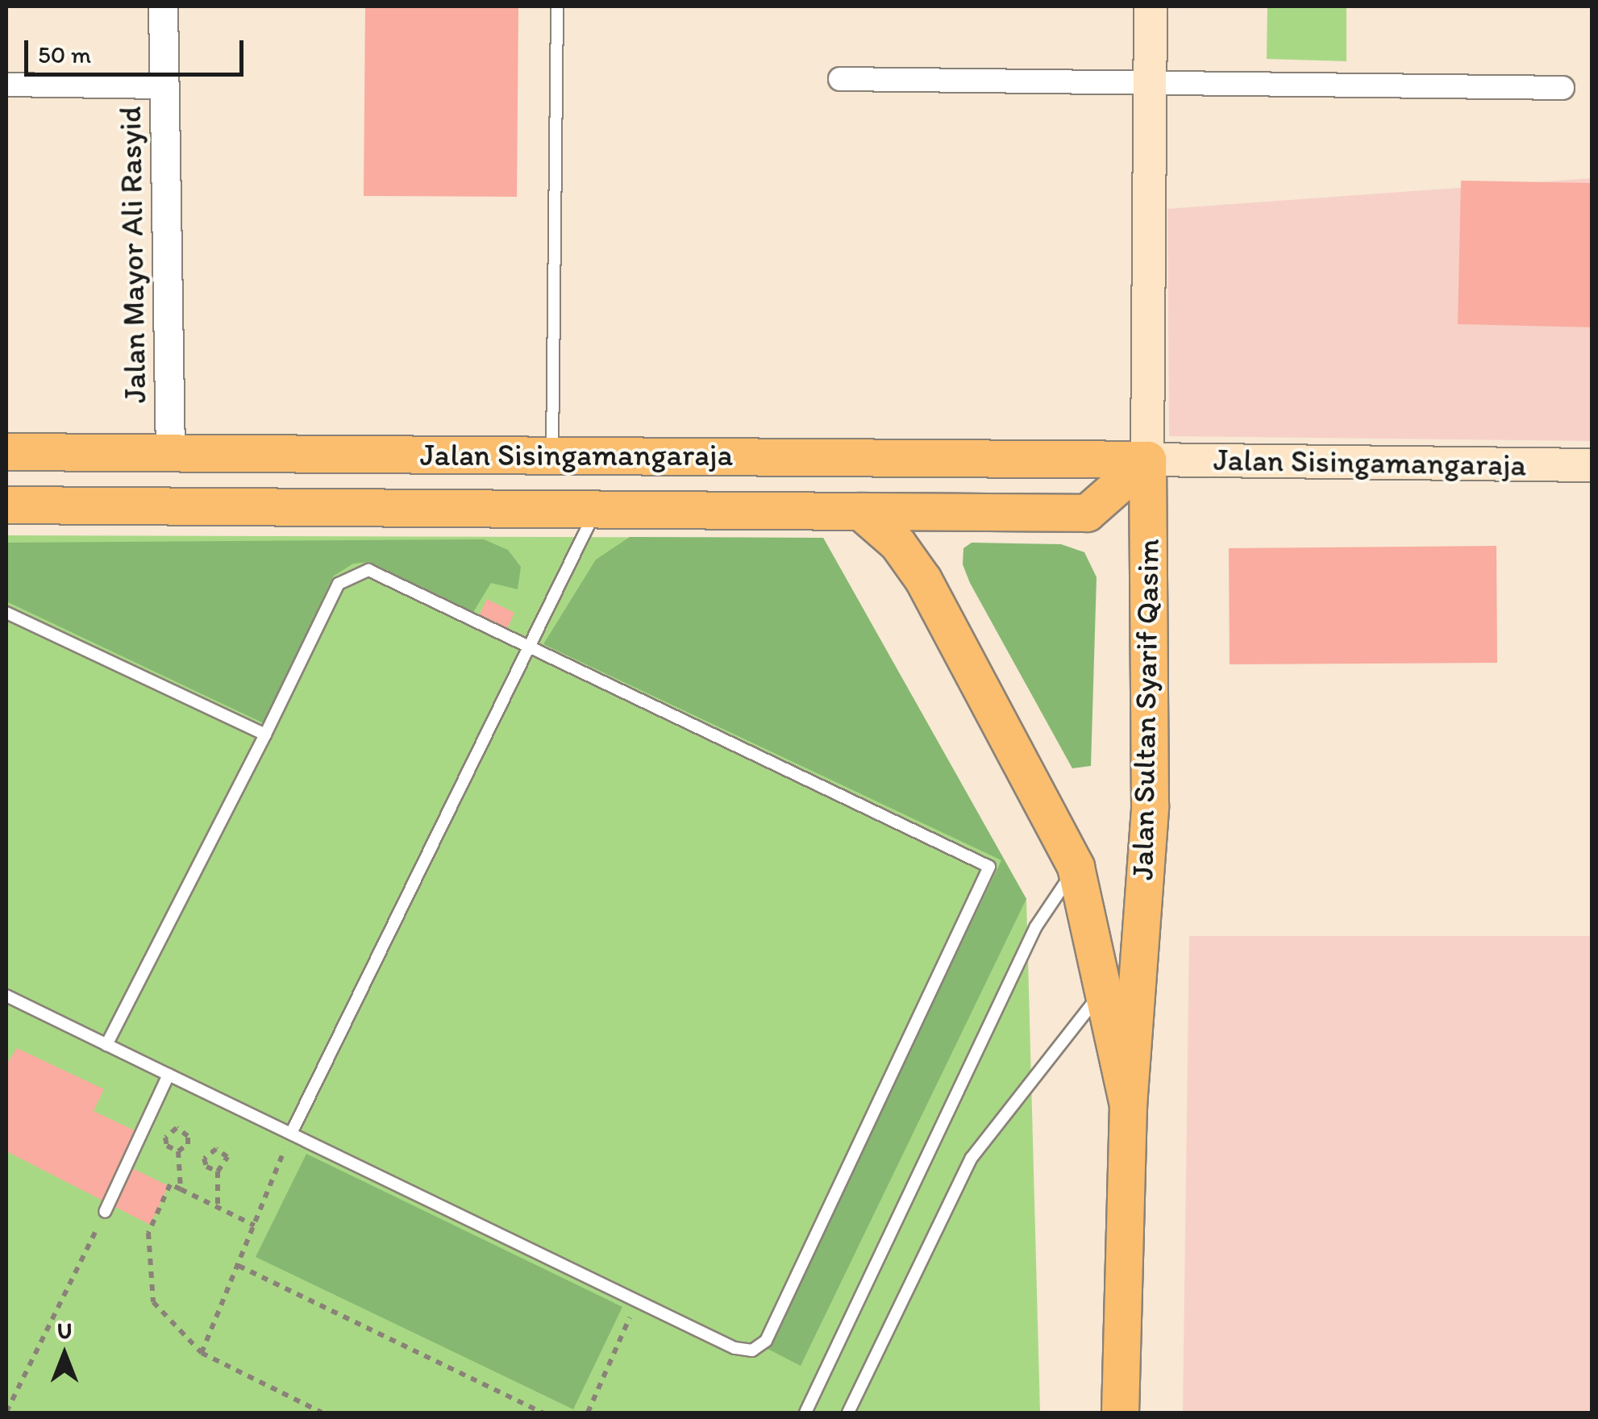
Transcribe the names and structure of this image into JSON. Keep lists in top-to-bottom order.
{
  "streets": {
    "main road": ["Jalan Sisingamangaraja", "Jalan Sultan Syarif Qasim"],
    "street": ["Jalan Mayor Ali Rasyid"]
  },
  "crossings": [
    ["Jalan Mayor Ali Rasyid", "Jalan Sisingamangaraja"],
    ["Jalan Sisingamangaraja", "Jalan Sultan Syarif Qasim"]
  ],
  "scale_bar": "50 m",
  "north": "top"
}
